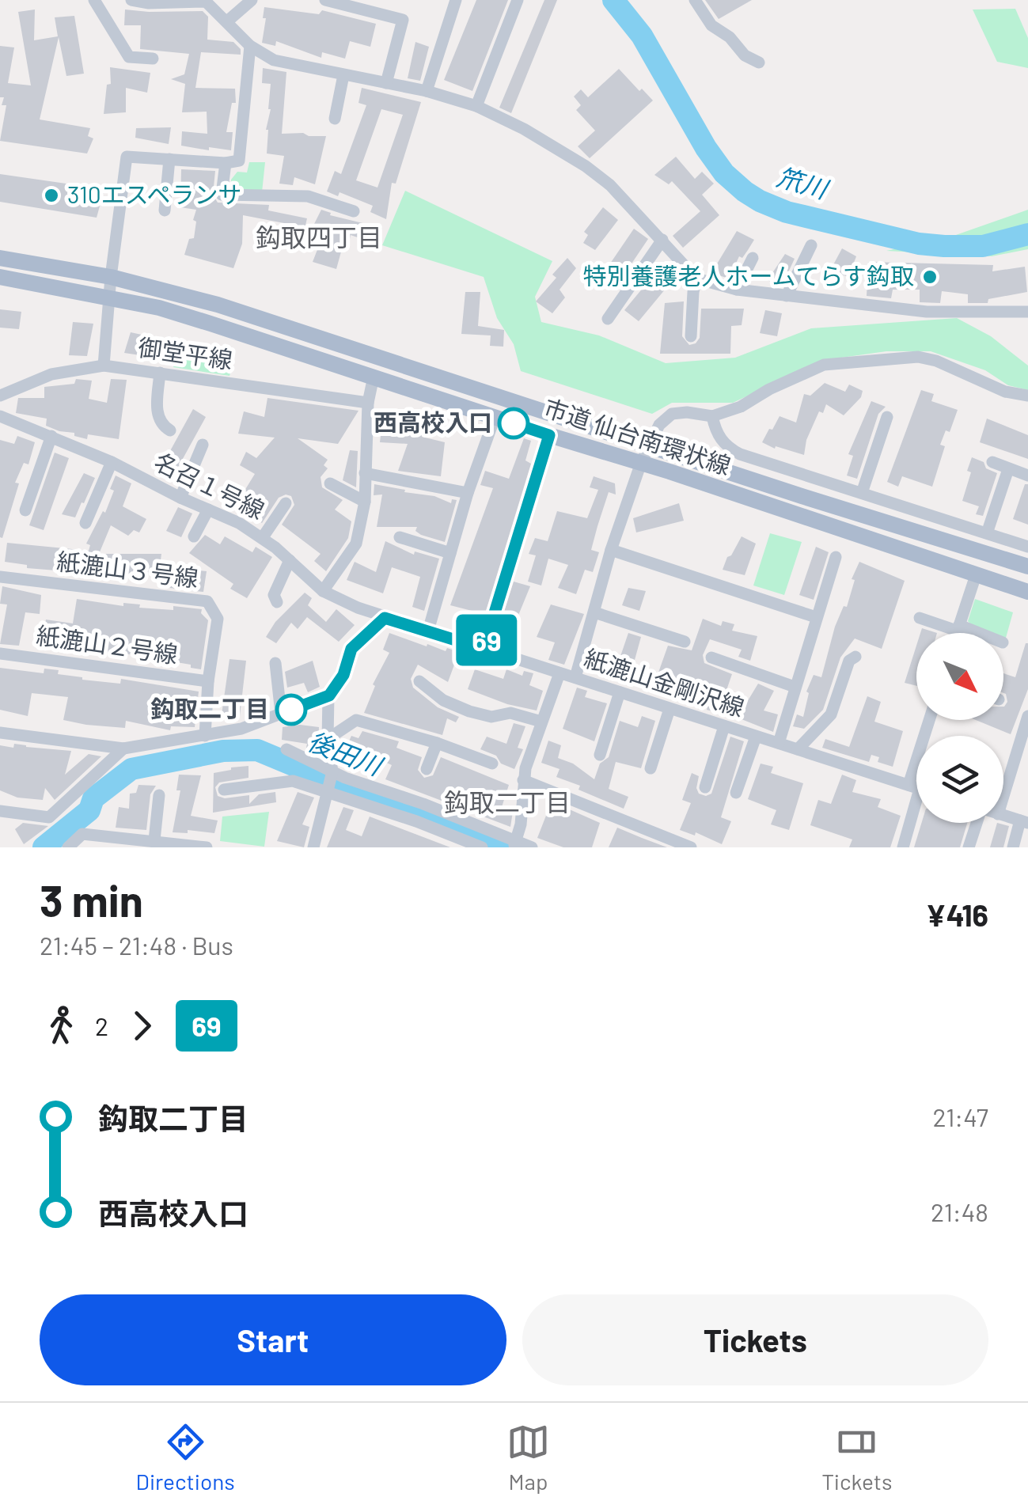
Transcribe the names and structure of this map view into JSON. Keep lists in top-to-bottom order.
{
  "streets": {
    "main road": ["市道 仙台南環状線"],
    "street": [
      "御堂平線",
      "名召１号線",
      "紙漉山３号線",
      "紙漉山２号線",
      "紙漉山金剛沢線"
    ]
  },
  "crossings": [
    ["名召１号線", "紙漉山金剛沢線"],
    ["紙漉山３号線", "紙漉山２号線"]
  ],
  "districts": ["鈎取四丁目", "鈎取二丁目"],
  "water": ["笊川", "後田川"],
  "places": [
    "310エスペランサ",
    "特別養護老人ホームてらす鈎取",
    "西高校入口",
    "鈎取二丁目"
  ],
  "lines": ["bus line 69"],
  "north": "bottom right",
  "page": {
    "on_map": "69",
    "heading": ["3 min", "21:45 – 21:48 · Bus", "¥416"],
    "legs": ["2", "69"],
    "list": [
      {
        "name": "鈎取二丁目",
        "value": "21:47"
      },
      {
        "name": "西高校入口",
        "value": "21:48"
      }
    ],
    "buttons": ["Start", "Tickets"],
    "tabs": ["Directions", "Map", "Tickets"]
  }
}
